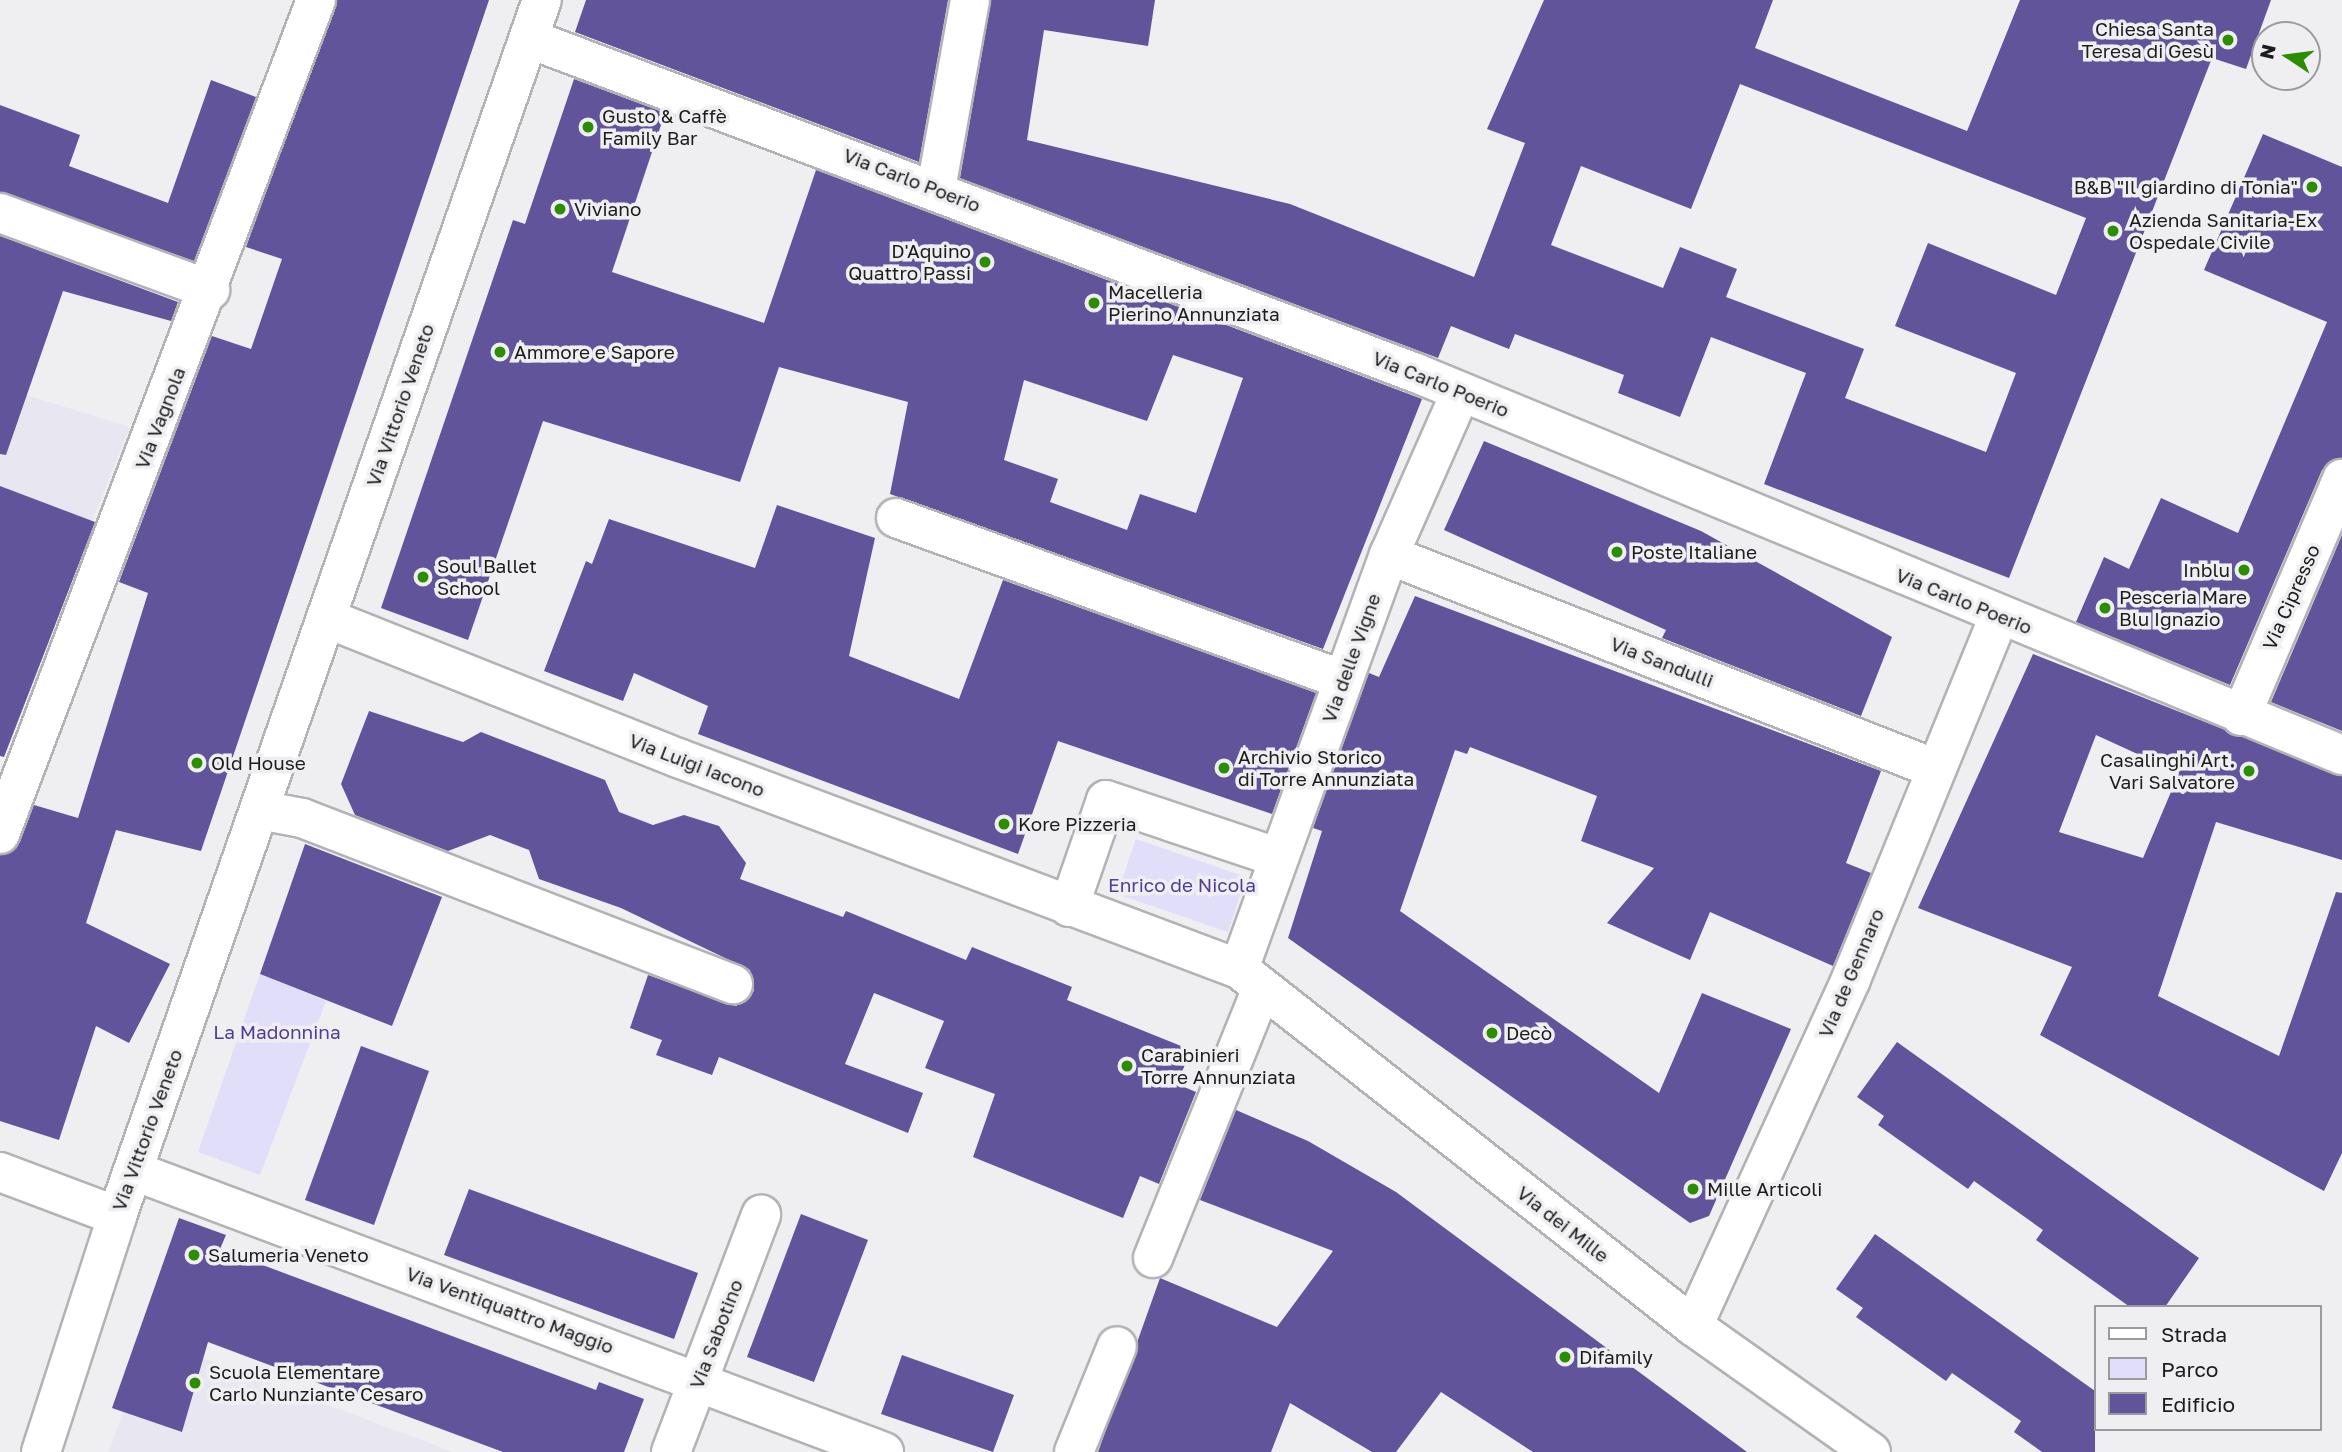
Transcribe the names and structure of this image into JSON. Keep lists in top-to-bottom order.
{
  "streets": {
    "street": [
      "Via Carlo Poerio",
      "Via Vittorio Veneto",
      "Via Vagnola",
      "Via Cipresso",
      "Via delle Vigne",
      "Via Sandulli",
      "Via Luigi Iacono",
      "Via de Gennaro",
      "Via dei Mille",
      "Via Ventiquattro Maggio",
      "Via Sabotino"
    ]
  },
  "crossings": [
    ["Via Carlo Poerio", "Via Vittorio Veneto"],
    ["Via Carlo Poerio", "Via Cipresso"],
    ["Via Carlo Poerio", "Via delle Vigne"],
    ["Via Carlo Poerio", "Via de Gennaro"],
    ["Via Vittorio Veneto", "Via Luigi Iacono"],
    ["Via Vittorio Veneto", "Via Ventiquattro Maggio"],
    ["Via delle Vigne", "Via Sandulli"],
    ["Via delle Vigne", "Via Luigi Iacono"],
    ["Via delle Vigne", "Via dei Mille"],
    ["Via Sandulli", "Via de Gennaro"],
    ["Via Luigi Iacono", "Via dei Mille"],
    ["Via de Gennaro", "Via dei Mille"],
    ["Via Ventiquattro Maggio", "Via Sabotino"]
  ],
  "parks": ["Enrico de Nicola", "La Madonnina"],
  "places": [
    "Chiesa Santa Teresa di Gesù",
    "Gusto & Caffè Family Bar",
    "B&B \"Il giardino di Tonia\"",
    "Viviano",
    "Azienda Sanitaria-Ex Ospedale Civile",
    "D'Aquino Quattro Passi",
    "Macelleria Pierino Annunziata",
    "Ammore e Sapore",
    "Poste Italiane",
    "Inblu",
    "Soul Ballet School",
    "Pesceria Mare Blu Ignazio",
    "Old House",
    "Archivio Storico di Torre Annunziata",
    "Casalinghi Art. Vari Salvatore",
    "Kore Pizzeria",
    "Decò",
    "Carabinieri Torre Annunziata",
    "Mille Articoli",
    "Salumeria Veneto",
    "Difamily",
    "Scuola Elementare Carlo Nunziante Cesaro"
  ],
  "legend": ["Strada", "Parco", "Edificio"],
  "north": "left"
}
